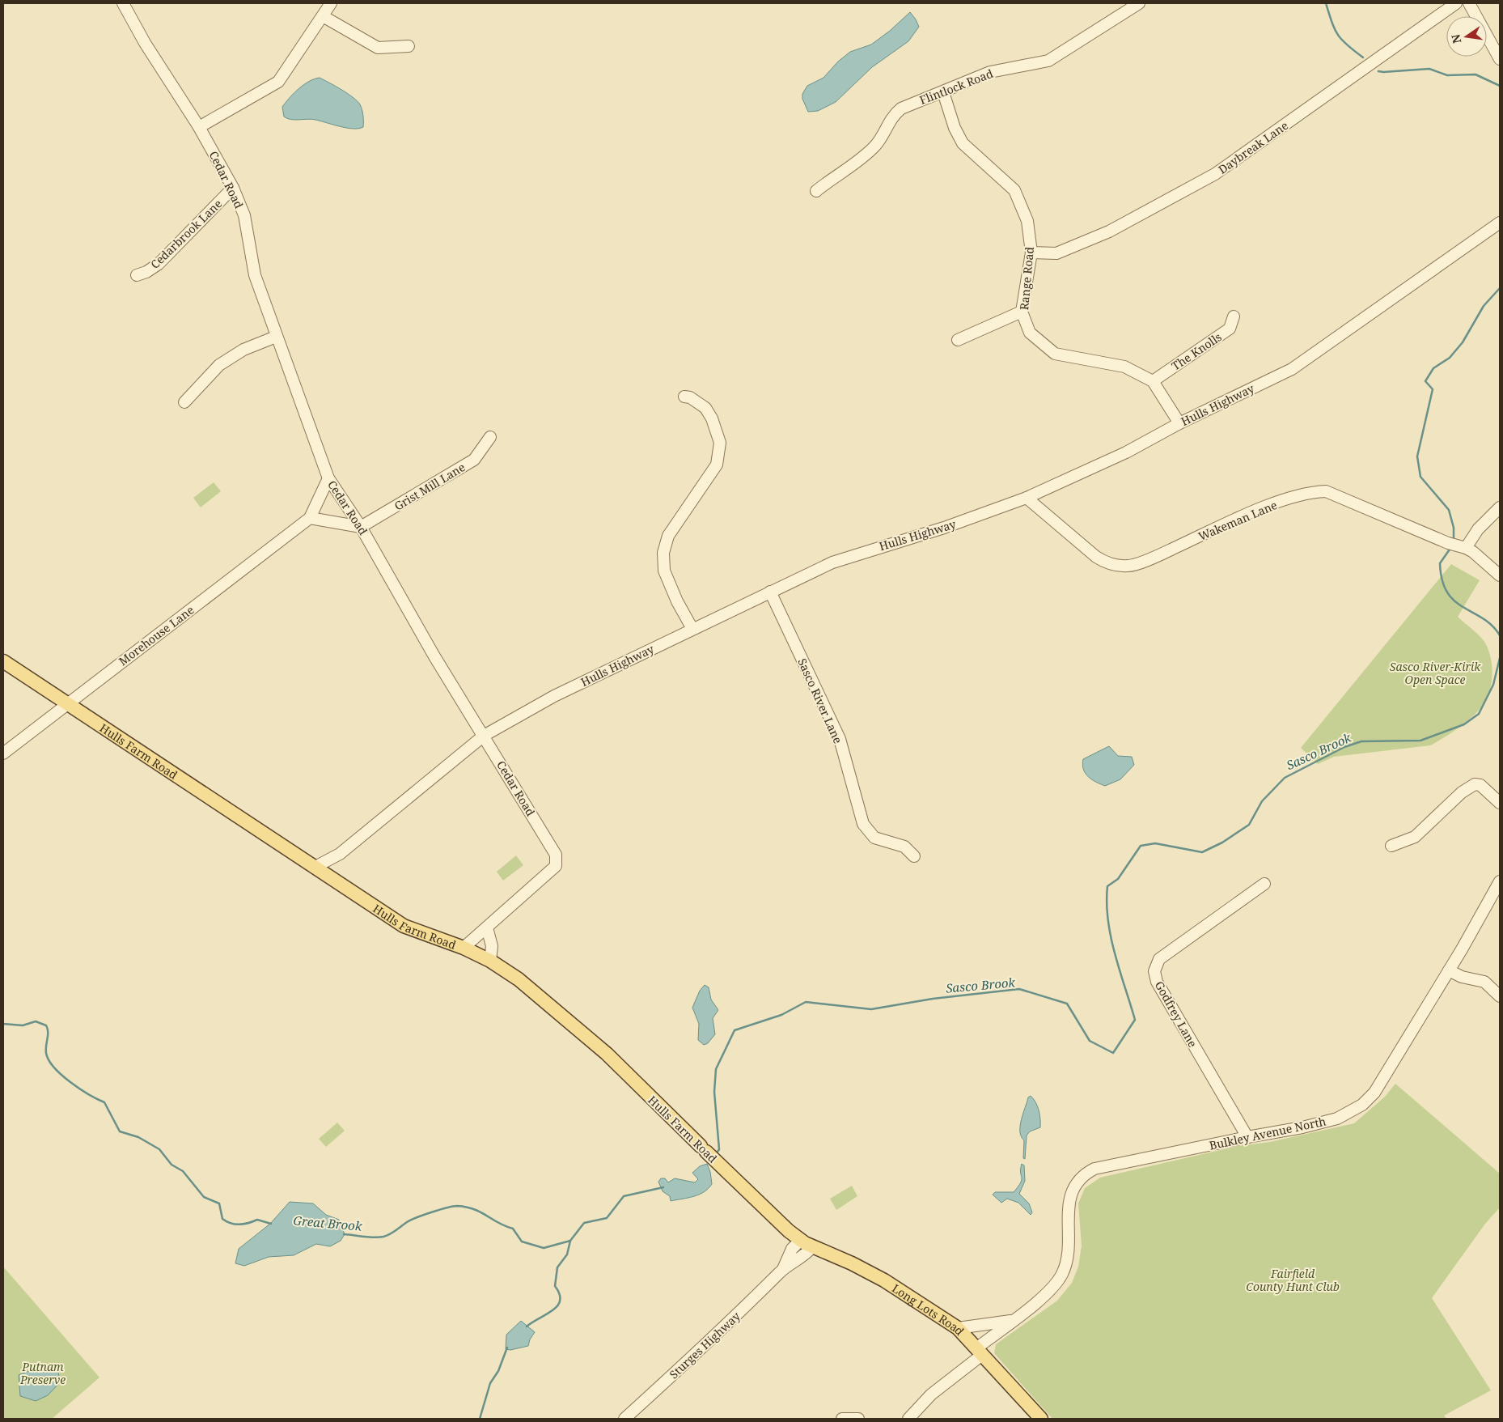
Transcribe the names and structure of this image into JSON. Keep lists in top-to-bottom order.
{
  "streets": {
    "main road": ["Hulls Farm Road", "Long Lots Road"],
    "street": [
      "Flintlock Road",
      "Daybreak Lane",
      "Cedar Road",
      "Cedarbrook Lane",
      "Range Road",
      "The Knolls",
      "Hulls Highway",
      "Grist Mill Lane",
      "Wakeman Lane",
      "Morehouse Lane",
      "Sasco River Lane",
      "Godfrey Lane",
      "Bulkley Avenue North",
      "Sturges Highway"
    ]
  },
  "crossings": [
    ["Flintlock Road", "Range Road"],
    ["Daybreak Lane", "Range Road"],
    ["Cedar Road", "Cedarbrook Lane"],
    ["Cedar Road", "Hulls Highway"],
    ["Cedar Road", "Grist Mill Lane"],
    ["Cedar Road", "Morehouse Lane"],
    ["Cedar Road", "Hulls Farm Road"],
    ["Range Road", "The Knolls"],
    ["Range Road", "Hulls Highway"],
    ["Hulls Highway", "Wakeman Lane"],
    ["Hulls Highway", "Sasco River Lane"],
    ["Hulls Highway", "Hulls Farm Road"],
    ["Morehouse Lane", "Hulls Farm Road"],
    ["Hulls Farm Road", "Long Lots Road"],
    ["Hulls Farm Road", "Sturges Highway"],
    ["Godfrey Lane", "Bulkley Avenue North"],
    ["Bulkley Avenue North", "Long Lots Road"],
    ["Long Lots Road", "Sturges Highway"]
  ],
  "water": ["Sasco Brook", "Great Brook"],
  "parks": ["Sasco River-Kirik Open Space", "Fairfield County Hunt Club", "Putnam Preserve"],
  "north": "left"
}
